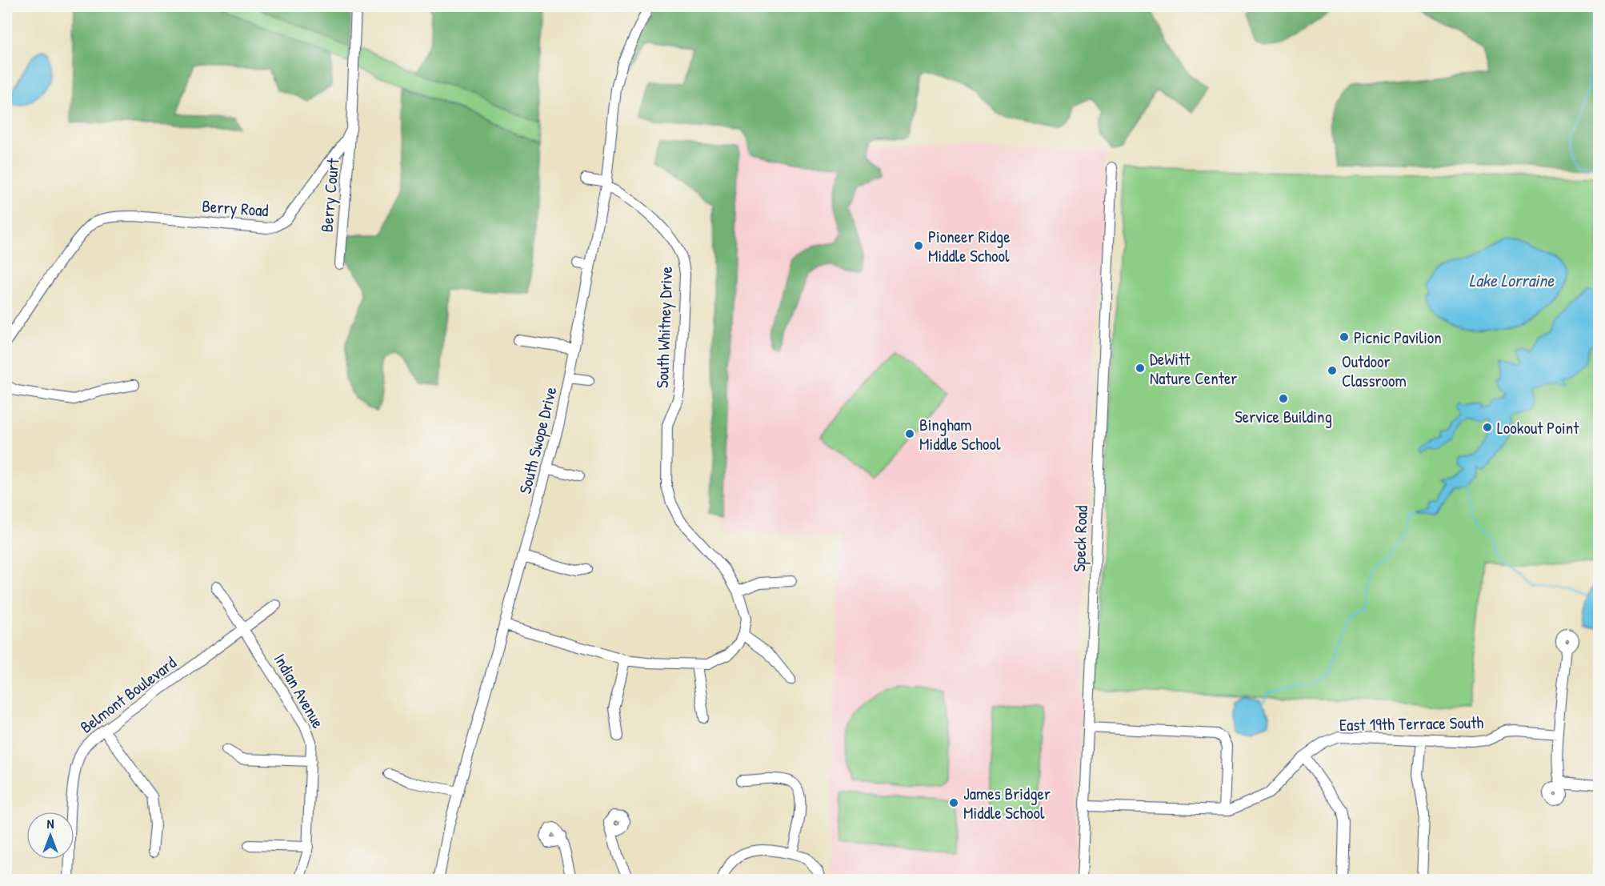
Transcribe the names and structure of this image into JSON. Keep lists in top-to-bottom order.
{
  "streets": {
    "street": [
      "Berry Court",
      "Berry Road",
      "South Whitney Drive",
      "South Swope Drive",
      "Speck Road",
      "Indian Avenue",
      "Belmont Boulevard",
      "East 19th Terrace South"
    ]
  },
  "crossings": [
    ["Berry Court", "Berry Road"],
    ["South Whitney Drive", "South Swope Drive"],
    ["Speck Road", "East 19th Terrace South"],
    ["Indian Avenue", "Belmont Boulevard"]
  ],
  "water": ["Lake Lorraine"],
  "places": [
    "Pioneer Ridge Middle School",
    "Picnic Pavilion",
    "DeWitt Nature Center",
    "Outdoor Classroom",
    "Service Building",
    "Lookout Point",
    "Bingham Middle School",
    "James Bridger Middle School"
  ],
  "north": "top"
}
